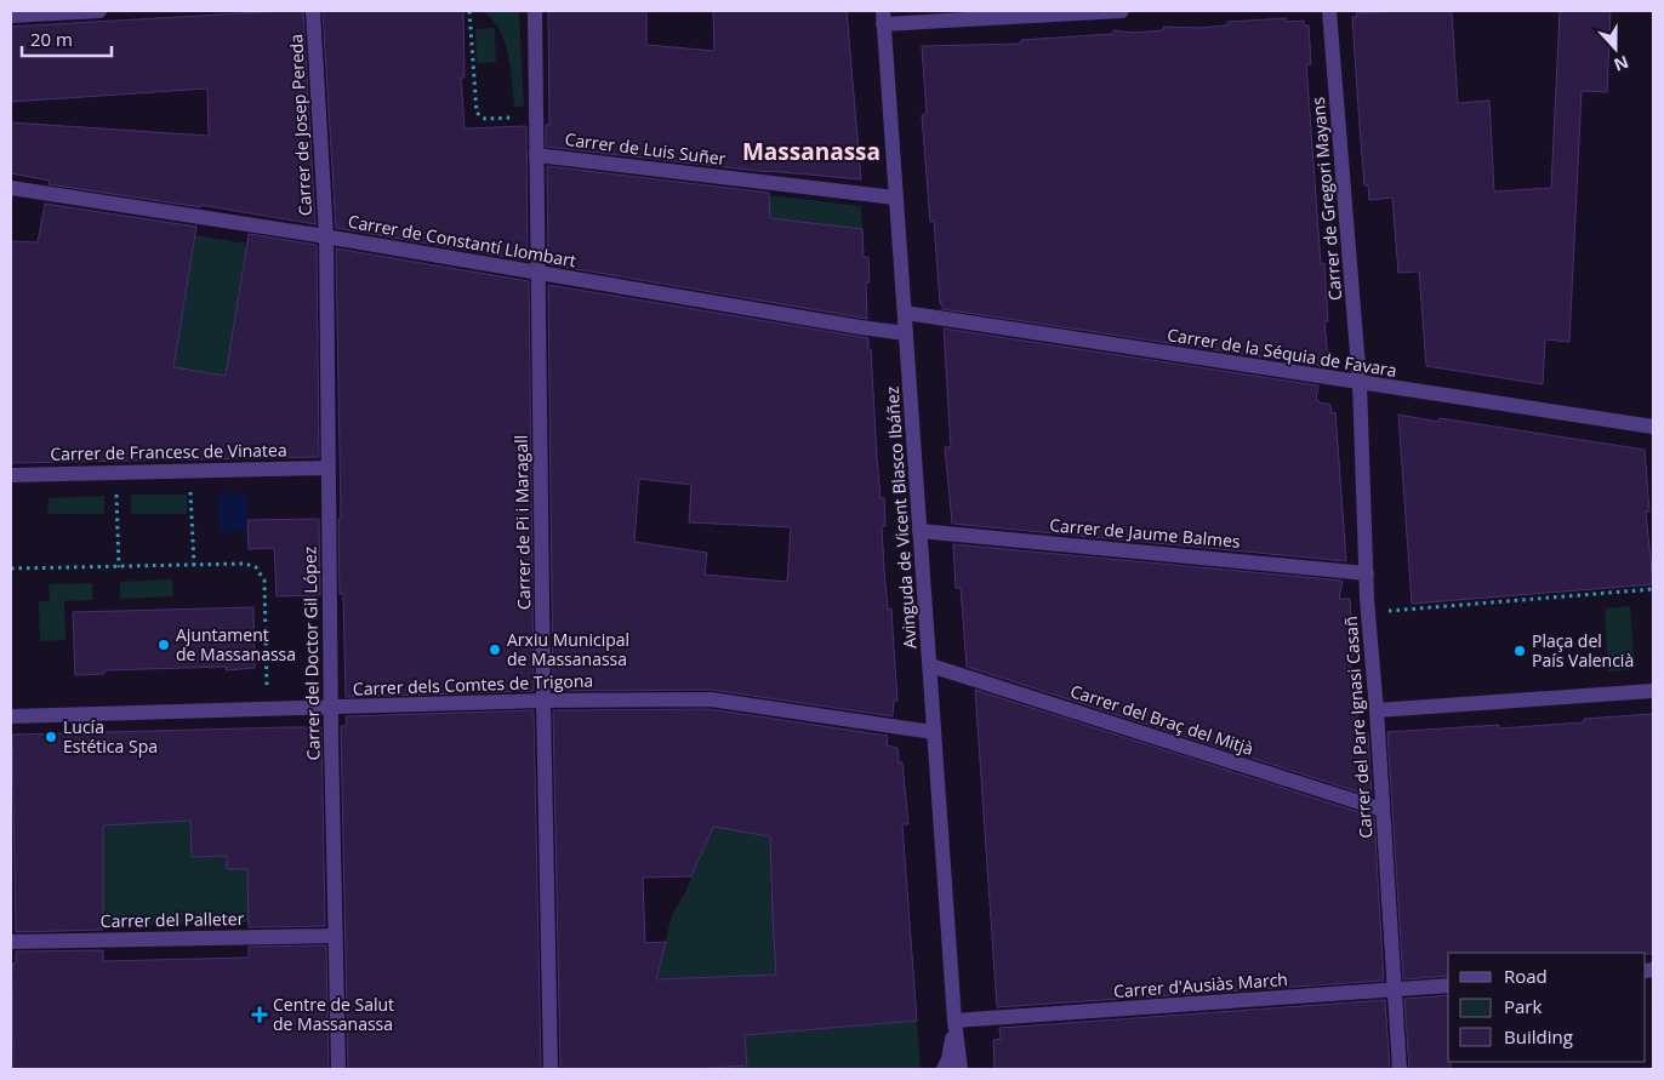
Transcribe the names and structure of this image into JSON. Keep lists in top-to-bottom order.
{
  "streets": {
    "street": [
      "Carrer de Josep Pereda",
      "Carrer de Luis Suñer",
      "Carrer de Gregori Mayans",
      "Carrer de Constantí Llombart",
      "Carrer de la Séquia de Favara",
      "Carrer de Francesc de Vinatea",
      "Avinguda de Vicent Blasco Ibáñez",
      "Carrer de Pi i Maragall",
      "Carrer de Jaume Balmes",
      "Carrer del Doctor Gil López",
      "Carrer dels Comtes de Trigona",
      "Carrer del Braç del Mitjà",
      "Carrer del Pare Ignasi Casañ",
      "Carrer del Palleter",
      "Carrer d'Ausiàs March"
    ]
  },
  "crossings": [
    ["Carrer de Josep Pereda", "Carrer de Constantí Llombart"],
    ["Carrer de Josep Pereda", "Carrer del Doctor Gil López"],
    ["Carrer de Luis Suñer", "Avinguda de Vicent Blasco Ibáñez"],
    ["Carrer de Luis Suñer", "Carrer de Pi i Maragall"],
    ["Carrer de Gregori Mayans", "Carrer de la Séquia de Favara"],
    ["Carrer de Gregori Mayans", "Carrer del Pare Ignasi Casañ"],
    ["Carrer de Constantí Llombart", "Avinguda de Vicent Blasco Ibáñez"],
    ["Carrer de Constantí Llombart", "Carrer de Pi i Maragall"],
    ["Carrer de Constantí Llombart", "Carrer del Doctor Gil López"],
    ["Carrer de la Séquia de Favara", "Avinguda de Vicent Blasco Ibáñez"],
    ["Carrer de la Séquia de Favara", "Carrer del Pare Ignasi Casañ"],
    ["Carrer de Francesc de Vinatea", "Carrer del Doctor Gil López"],
    ["Avinguda de Vicent Blasco Ibáñez", "Carrer de Jaume Balmes"],
    ["Avinguda de Vicent Blasco Ibáñez", "Carrer dels Comtes de Trigona"],
    ["Avinguda de Vicent Blasco Ibáñez", "Carrer del Braç del Mitjà"],
    ["Avinguda de Vicent Blasco Ibáñez", "Carrer d'Ausiàs March"],
    ["Carrer de Pi i Maragall", "Carrer dels Comtes de Trigona"],
    ["Carrer de Jaume Balmes", "Carrer del Pare Ignasi Casañ"],
    ["Carrer del Doctor Gil López", "Carrer dels Comtes de Trigona"],
    ["Carrer del Doctor Gil López", "Carrer del Palleter"],
    ["Carrer del Braç del Mitjà", "Carrer del Pare Ignasi Casañ"],
    ["Carrer del Pare Ignasi Casañ", "Carrer d'Ausiàs March"]
  ],
  "districts": ["Massanassa"],
  "places": {
    "other": [
      "Ajuntament de Massanassa",
      "Arxiu Municipal de Massanassa",
      "Plaça del País Valencià",
      "Lucía Estética Spa"
    ],
    "health": ["Centre de Salut de Massanassa"]
  },
  "legend": ["Road", "Park", "Building"],
  "scale_bar": "20 m",
  "north": "bottom"
}
